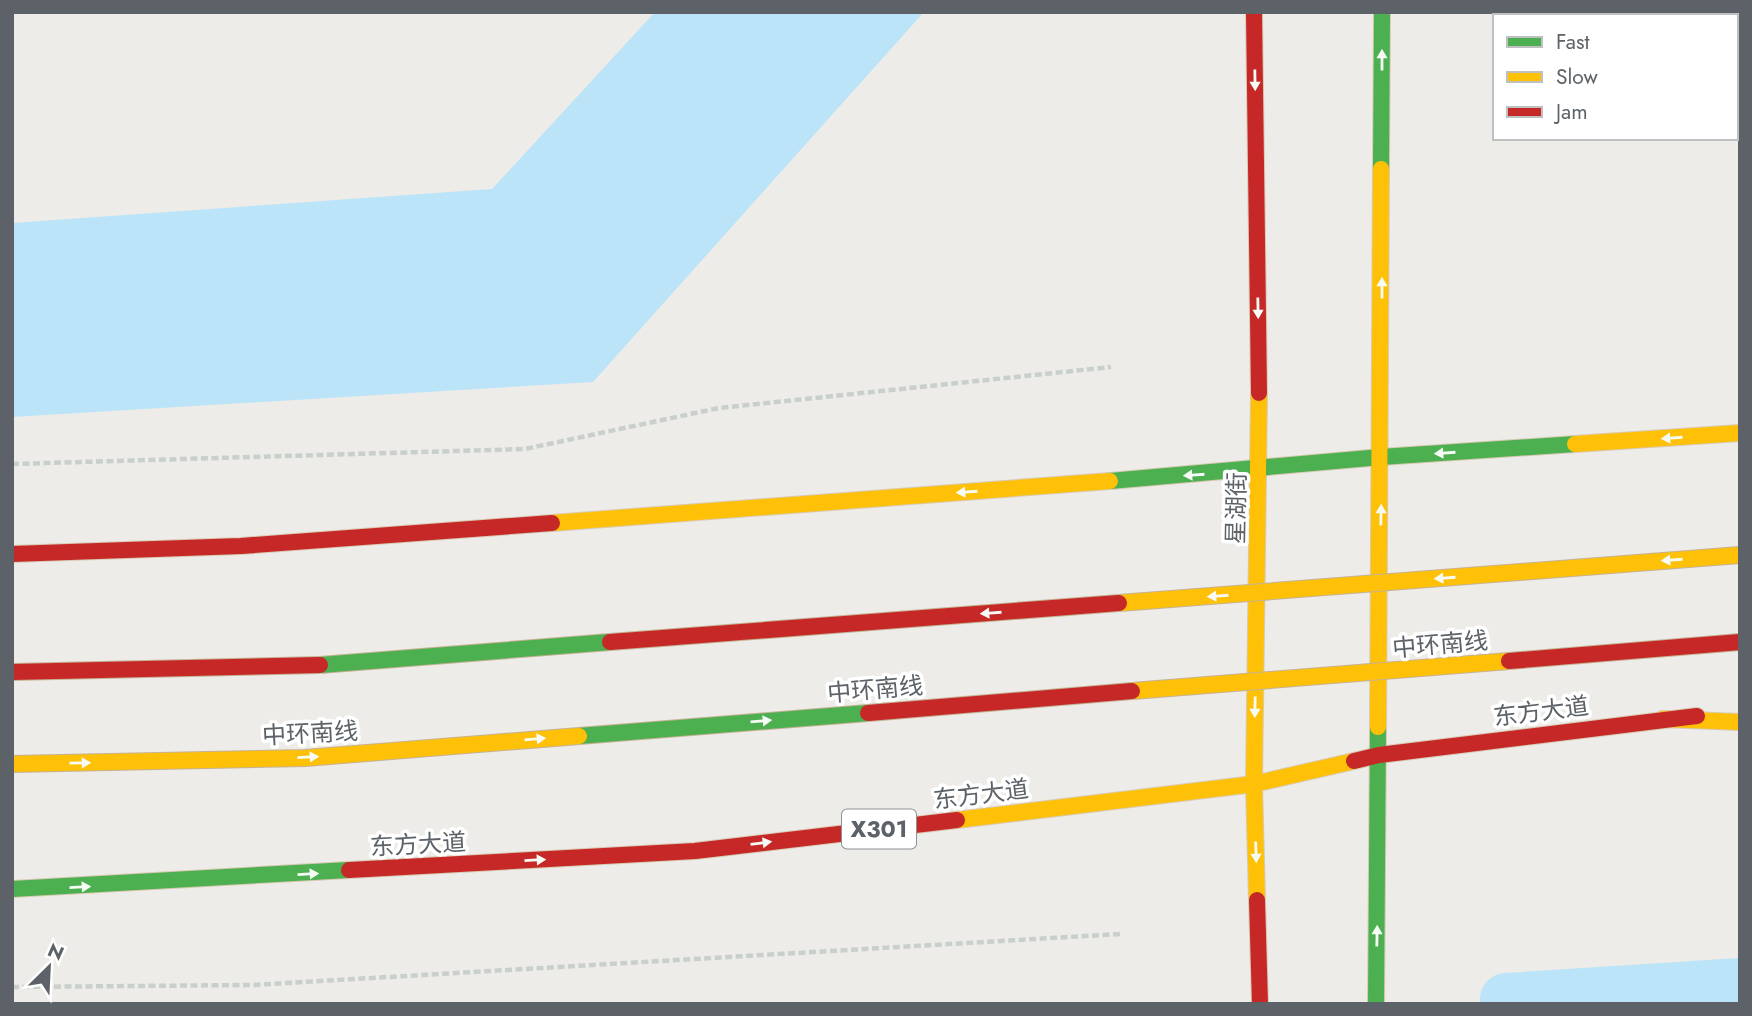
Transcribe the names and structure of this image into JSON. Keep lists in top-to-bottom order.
{
  "streets": {
    "main road": [
      "星湖街",
      "中环南线",
      "东方大道",
      "X301"
    ]
  },
  "crossings": [
    ["星湖街", "东方大道"]
  ],
  "one_way": ["东方大道"],
  "legend": ["Fast", "Slow", "Jam"],
  "north": "top right"
}
